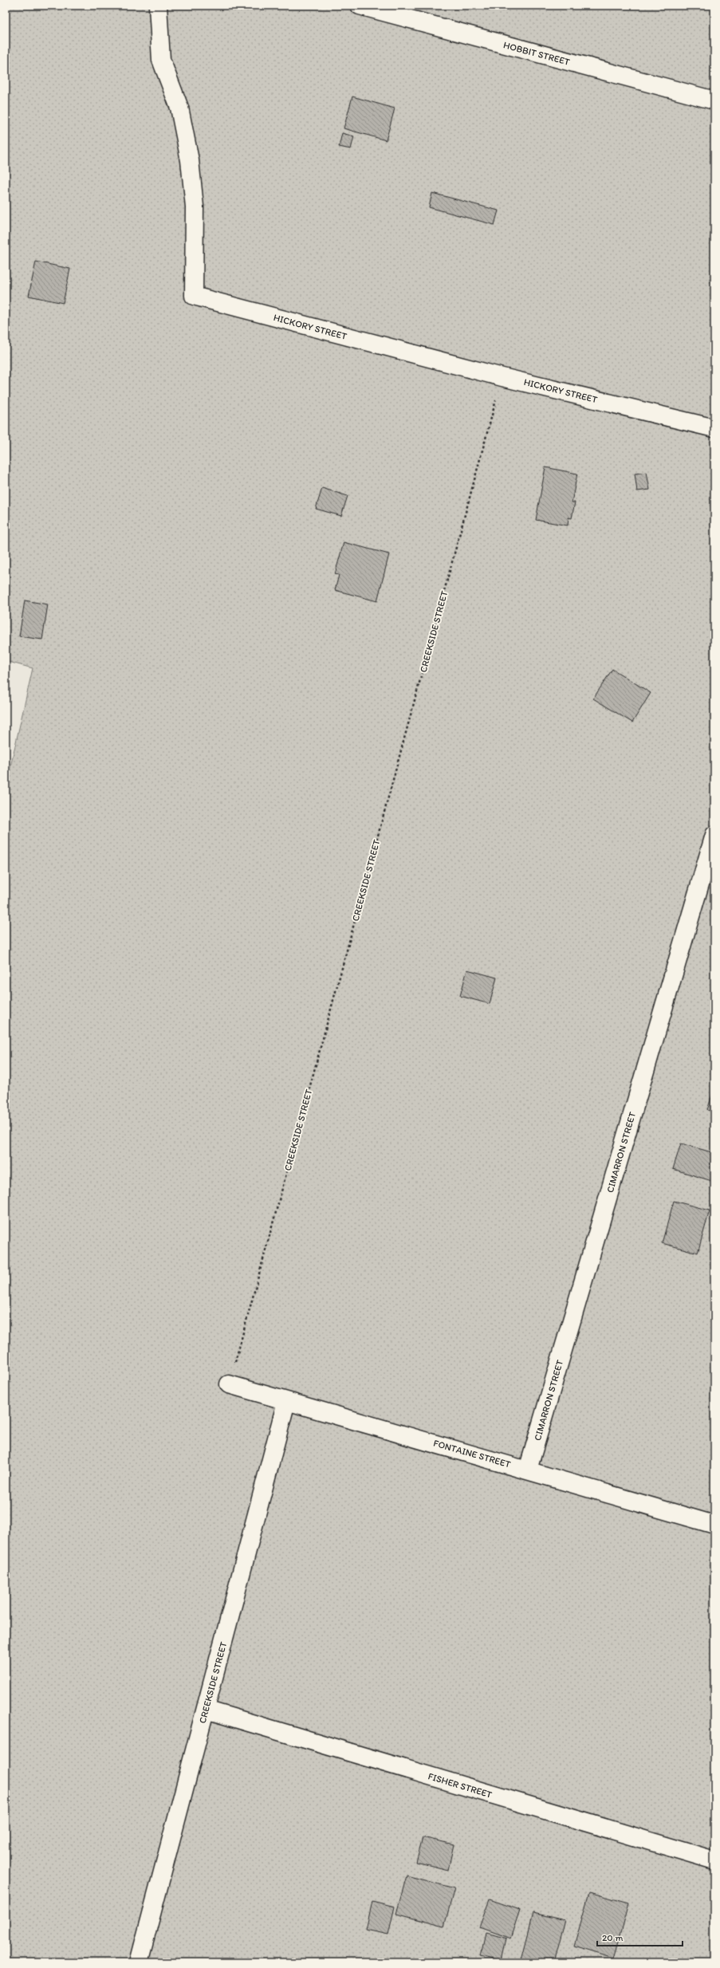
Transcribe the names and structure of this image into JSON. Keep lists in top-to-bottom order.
{
  "streets": {
    "street": [
      "HOBBIT STREET",
      "HICKORY STREET",
      "CREEKSIDE STREET",
      "CIMARRON STREET",
      "FONTAINE STREET",
      "FISHER STREET"
    ]
  },
  "crossings": [
    ["HICKORY STREET", "CREEKSIDE STREET"],
    ["CREEKSIDE STREET", "FONTAINE STREET"],
    ["CREEKSIDE STREET", "FISHER STREET"],
    ["CIMARRON STREET", "FONTAINE STREET"]
  ],
  "scale_bar": "20 m"
}
